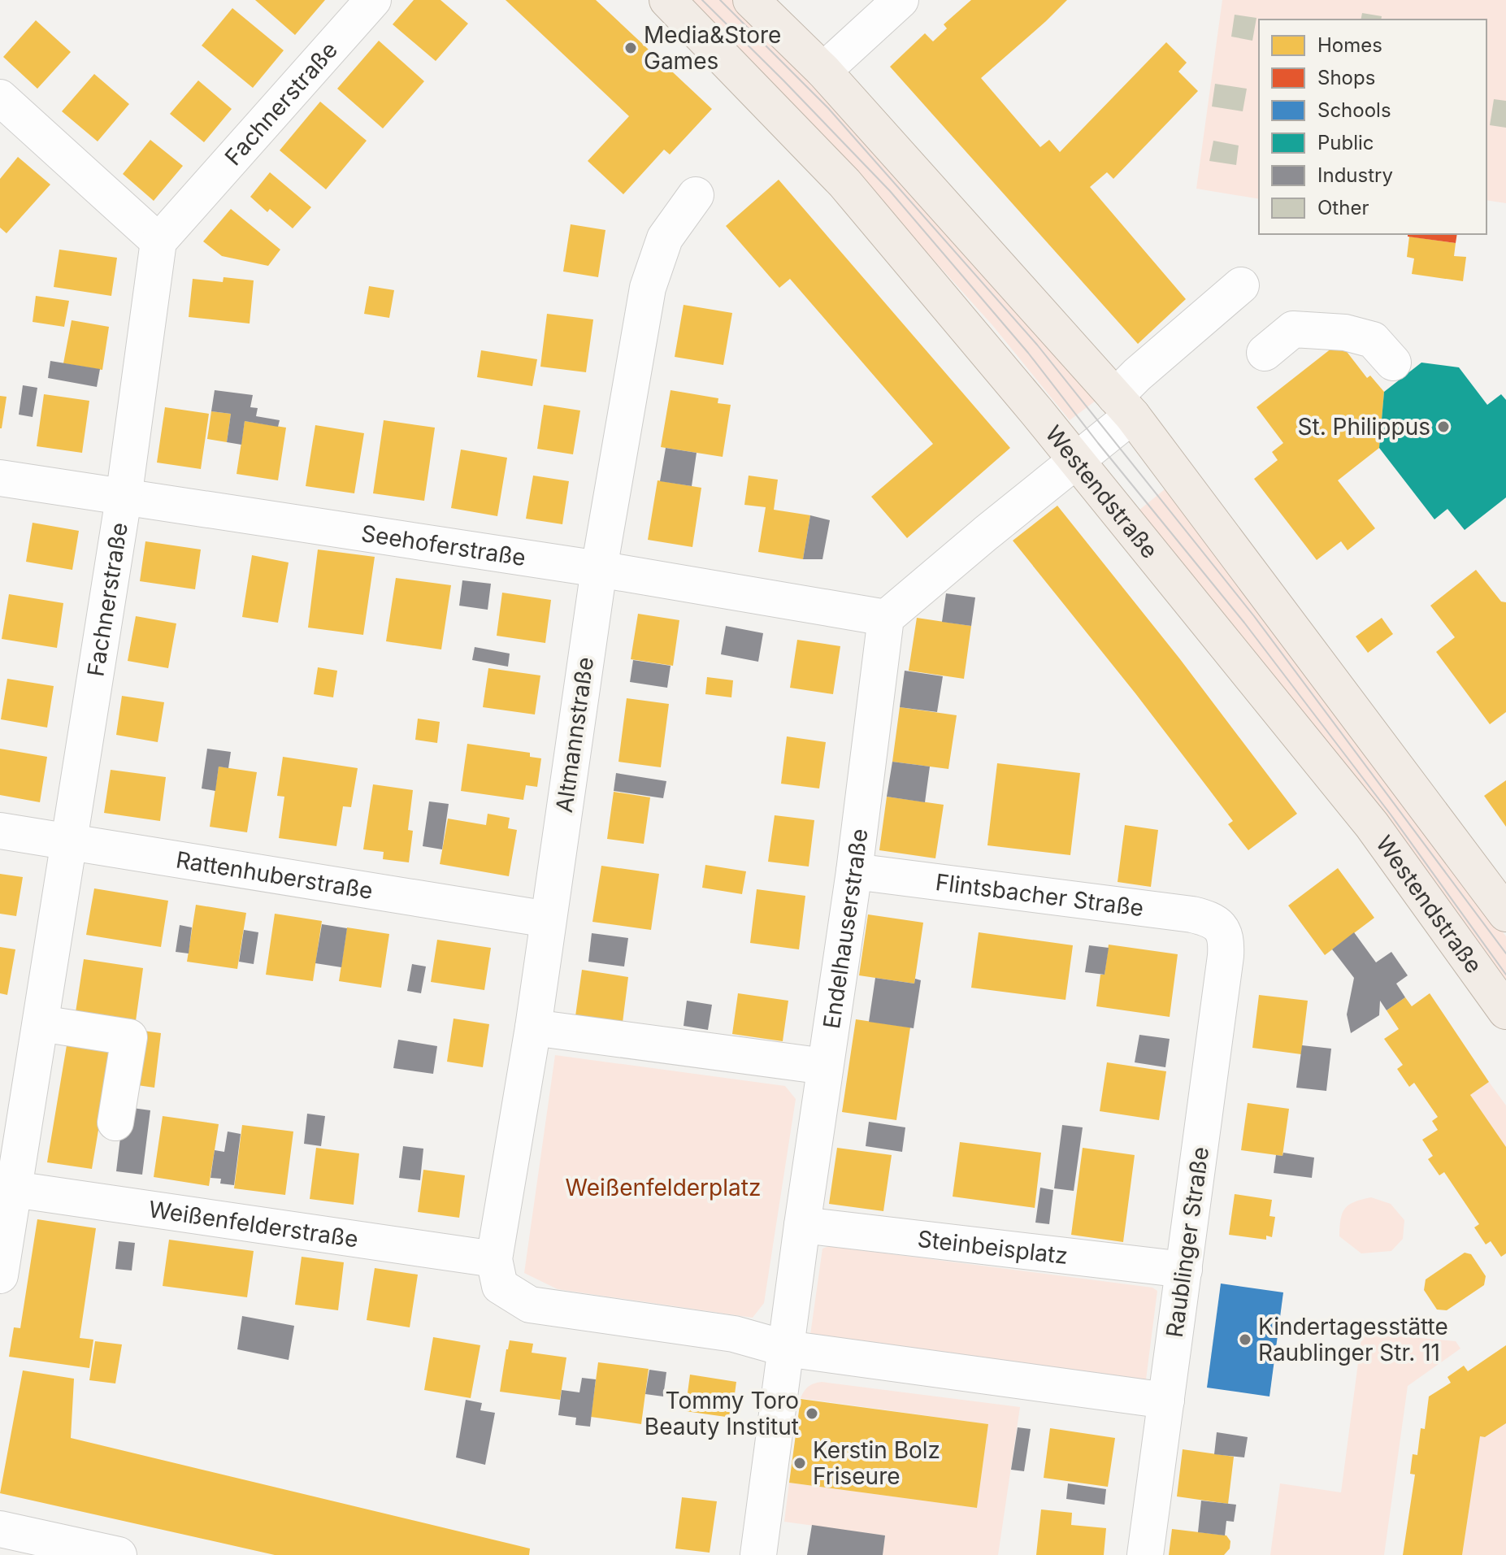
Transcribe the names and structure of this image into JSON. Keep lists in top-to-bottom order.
{
  "streets": {
    "main road": ["Westendstraße"],
    "street": [
      "Fachnerstraße",
      "Seehoferstraße",
      "Altmannstraße",
      "Rattenhuberstraße",
      "Flintsbacher Straße",
      "Endelhauserstraße",
      "Weißenfelderstraße",
      "Raublinger Straße",
      "Steinbeisplatz"
    ]
  },
  "crossings": [
    ["Fachnerstraße", "Seehoferstraße"],
    ["Fachnerstraße", "Rattenhuberstraße"],
    ["Fachnerstraße", "Weißenfelderstraße"],
    ["Seehoferstraße", "Altmannstraße"],
    ["Seehoferstraße", "Endelhauserstraße"],
    ["Altmannstraße", "Rattenhuberstraße"],
    ["Altmannstraße", "Weißenfelderstraße"],
    ["Flintsbacher Straße", "Endelhauserstraße"],
    ["Flintsbacher Straße", "Raublinger Straße"],
    ["Endelhauserstraße", "Steinbeisplatz"],
    ["Raublinger Straße", "Steinbeisplatz"]
  ],
  "parks": ["Weißenfelderplatz"],
  "places": [
    "Media&Store Games",
    "St. Philippus",
    "Kindertagesstätte Raublinger Str. 11",
    "Tommy Toro Beauty Institut",
    "Kerstin Bolz Friseure"
  ],
  "legend": [
    "Homes",
    "Shops",
    "Schools",
    "Public",
    "Industry",
    "Other"
  ]
}
